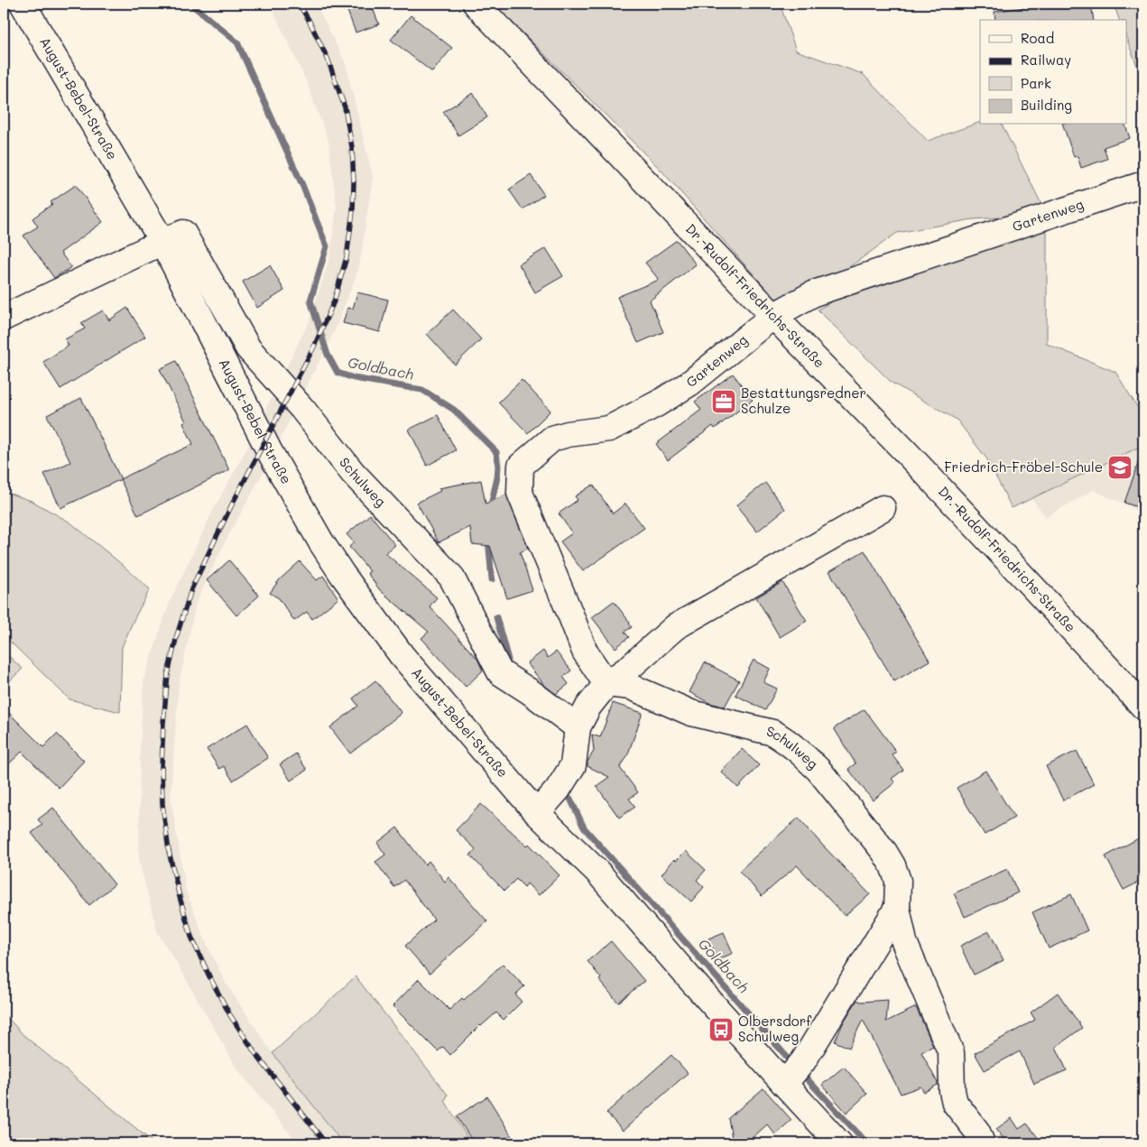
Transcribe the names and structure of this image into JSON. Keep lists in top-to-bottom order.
{
  "streets": {
    "street": [
      "August-Bebel-Straße",
      "Gartenweg",
      "Dr.-Rudolf-Friedrichs-Straße",
      "Schulweg"
    ]
  },
  "crossings": [
    ["August-Bebel-Straße", "Schulweg"],
    ["Gartenweg", "Dr.-Rudolf-Friedrichs-Straße"],
    ["Gartenweg", "Schulweg"]
  ],
  "water": ["Goldbach"],
  "places": {
    "office": ["Bestattungsredner Schulze"],
    "school or university": ["Friedrich-Fröbel-Schule"],
    "bus stop": ["Olbersdorf Schulweg"]
  },
  "legend": [
    "Road",
    "Railway",
    "Park",
    "Building"
  ]
}
